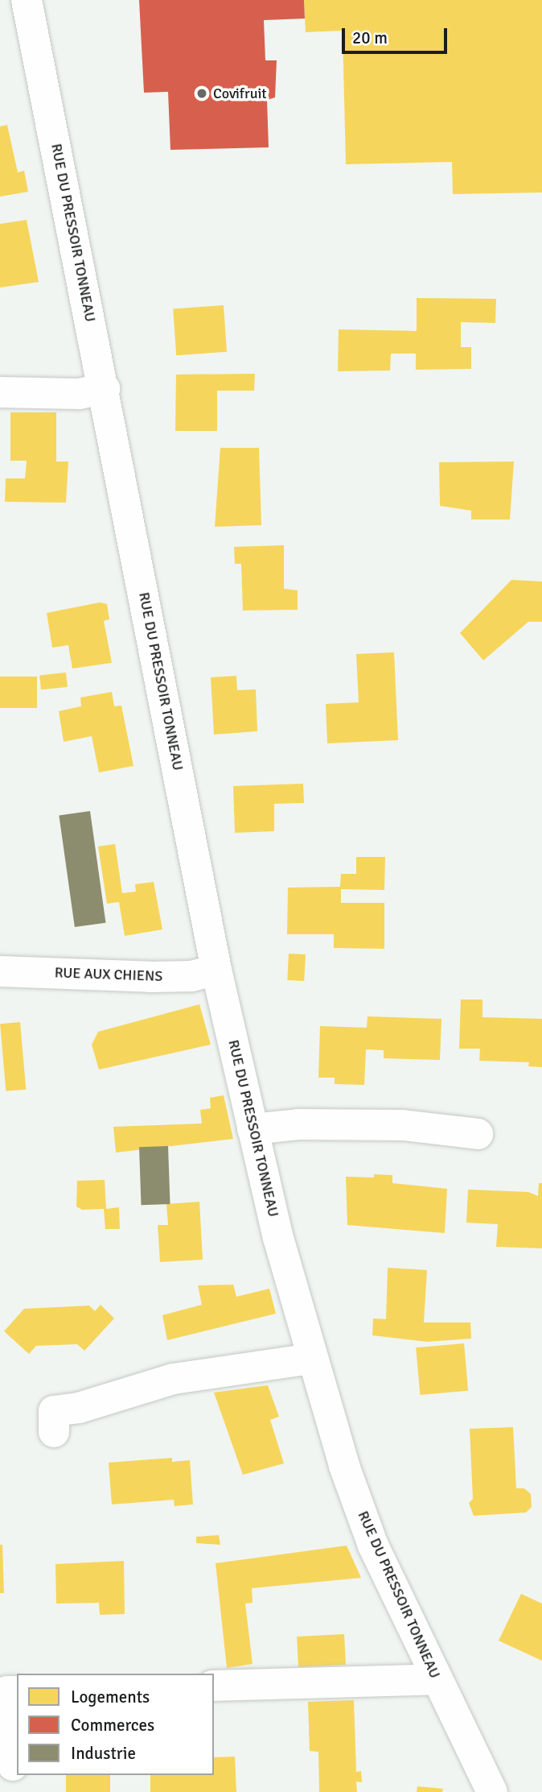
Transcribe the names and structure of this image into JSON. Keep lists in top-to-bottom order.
{
  "streets": {
    "street": ["RUE DU PRESSOIR TONNEAU", "RUE AUX CHIENS"]
  },
  "crossings": [
    ["RUE DU PRESSOIR TONNEAU", "RUE AUX CHIENS"]
  ],
  "places": ["Covifruit"],
  "legend": ["Logements", "Commerces", "Industrie"],
  "scale_bar": "20 m"
}
